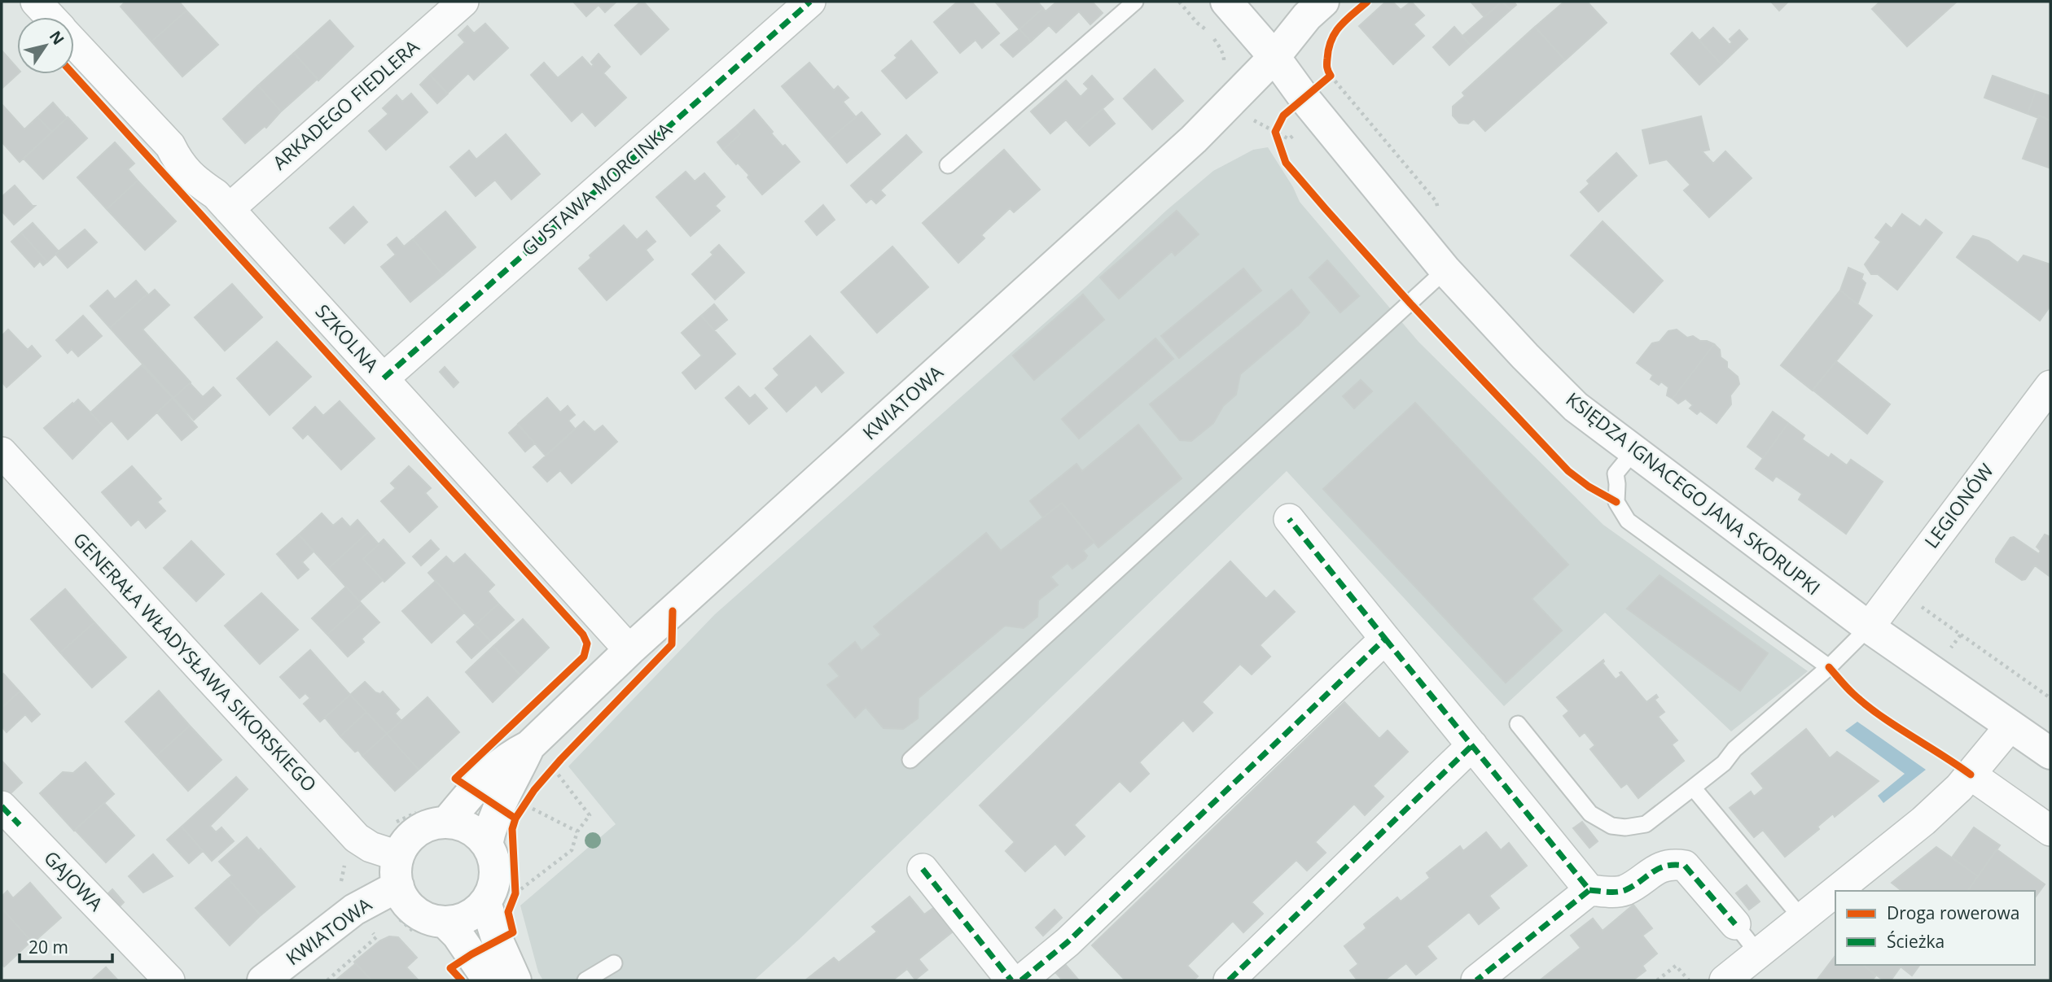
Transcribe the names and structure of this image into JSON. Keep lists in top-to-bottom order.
{
  "streets": {
    "street": [
      "ARKADEGO FIEDLERA",
      "GUSTAWA MORCINKA",
      "SZKOLNA",
      "KWIATOWA",
      "KSIĘDZA IGNACEGO JANA SKORUPKI",
      "LEGIONÓW",
      "GENERAŁA WŁADYSŁAWA SIKORSKIEGO",
      "GAJOWA"
    ]
  },
  "crossings": [
    ["ARKADEGO FIEDLERA", "SZKOLNA"],
    ["GUSTAWA MORCINKA", "SZKOLNA"],
    ["SZKOLNA", "KWIATOWA"],
    ["KWIATOWA", "KSIĘDZA IGNACEGO JANA SKORUPKI"],
    ["KWIATOWA", "GENERAŁA WŁADYSŁAWA SIKORSKIEGO"],
    ["KSIĘDZA IGNACEGO JANA SKORUPKI", "LEGIONÓW"]
  ],
  "legend": ["Droga rowerowa", "Ścieżka"],
  "scale_bar": "20 m",
  "north": "top right"
}
